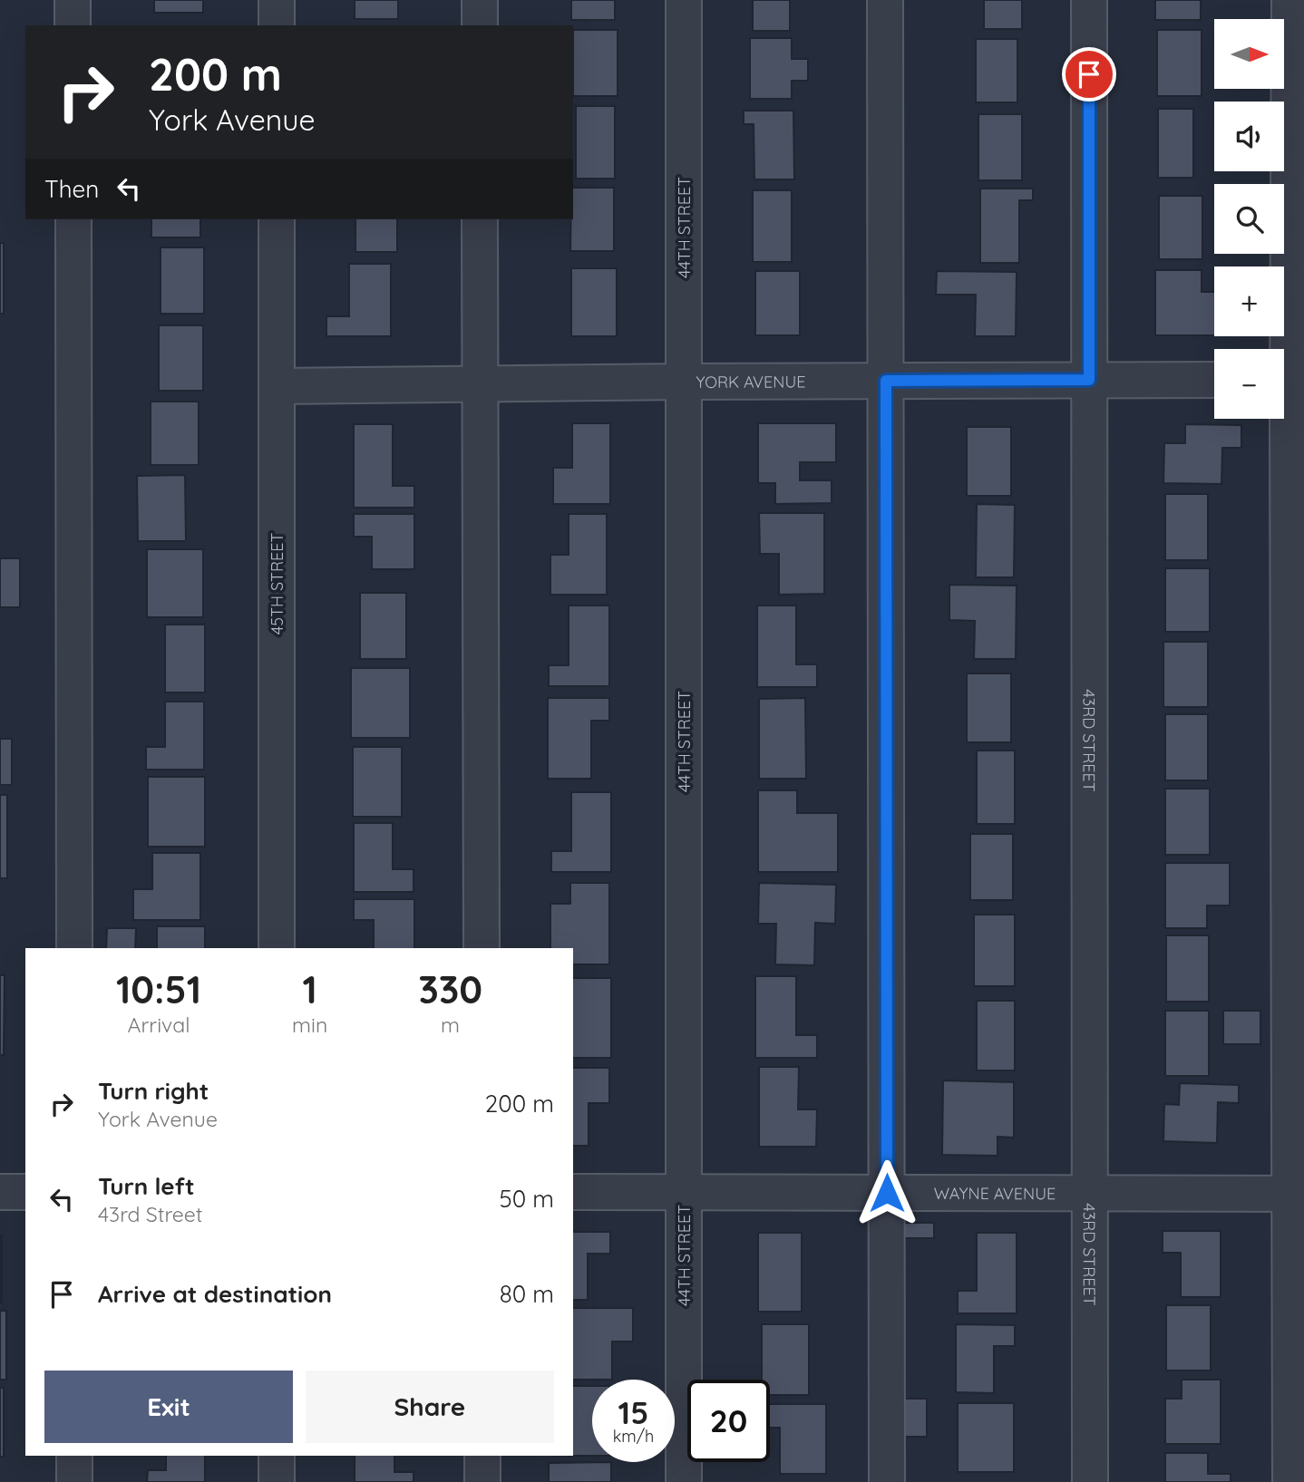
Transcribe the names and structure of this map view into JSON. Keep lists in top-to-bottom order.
{
  "streets": {
    "street": [
      "44TH STREET",
      "YORK AVENUE",
      "45TH STREET",
      "43RD STREET",
      "WAYNE AVENUE"
    ]
  },
  "crossings": [
    ["44TH STREET", "YORK AVENUE"],
    ["44TH STREET", "WAYNE AVENUE"],
    ["YORK AVENUE", "45TH STREET"],
    ["YORK AVENUE", "43RD STREET"],
    ["43RD STREET", "WAYNE AVENUE"]
  ],
  "north": "right",
  "page": {
    "map_buttons": ["+", "−"],
    "turn": ["200 m", "York Avenue"],
    "then": "Then",
    "eta": [
      "10:51",
      "Arrival",
      "1",
      "min",
      "330",
      "m"
    ],
    "list": [
      {
        "name": "Turn right",
        "note": "York Avenue",
        "value": "200 m"
      },
      {
        "name": "Turn left",
        "note": "43rd Street",
        "value": "50 m"
      },
      {
        "name": "Arrive at destination",
        "value": "80 m"
      }
    ],
    "buttons": ["Exit", "Share"],
    "speed": "15 km/h",
    "limit": "20"
  }
}
